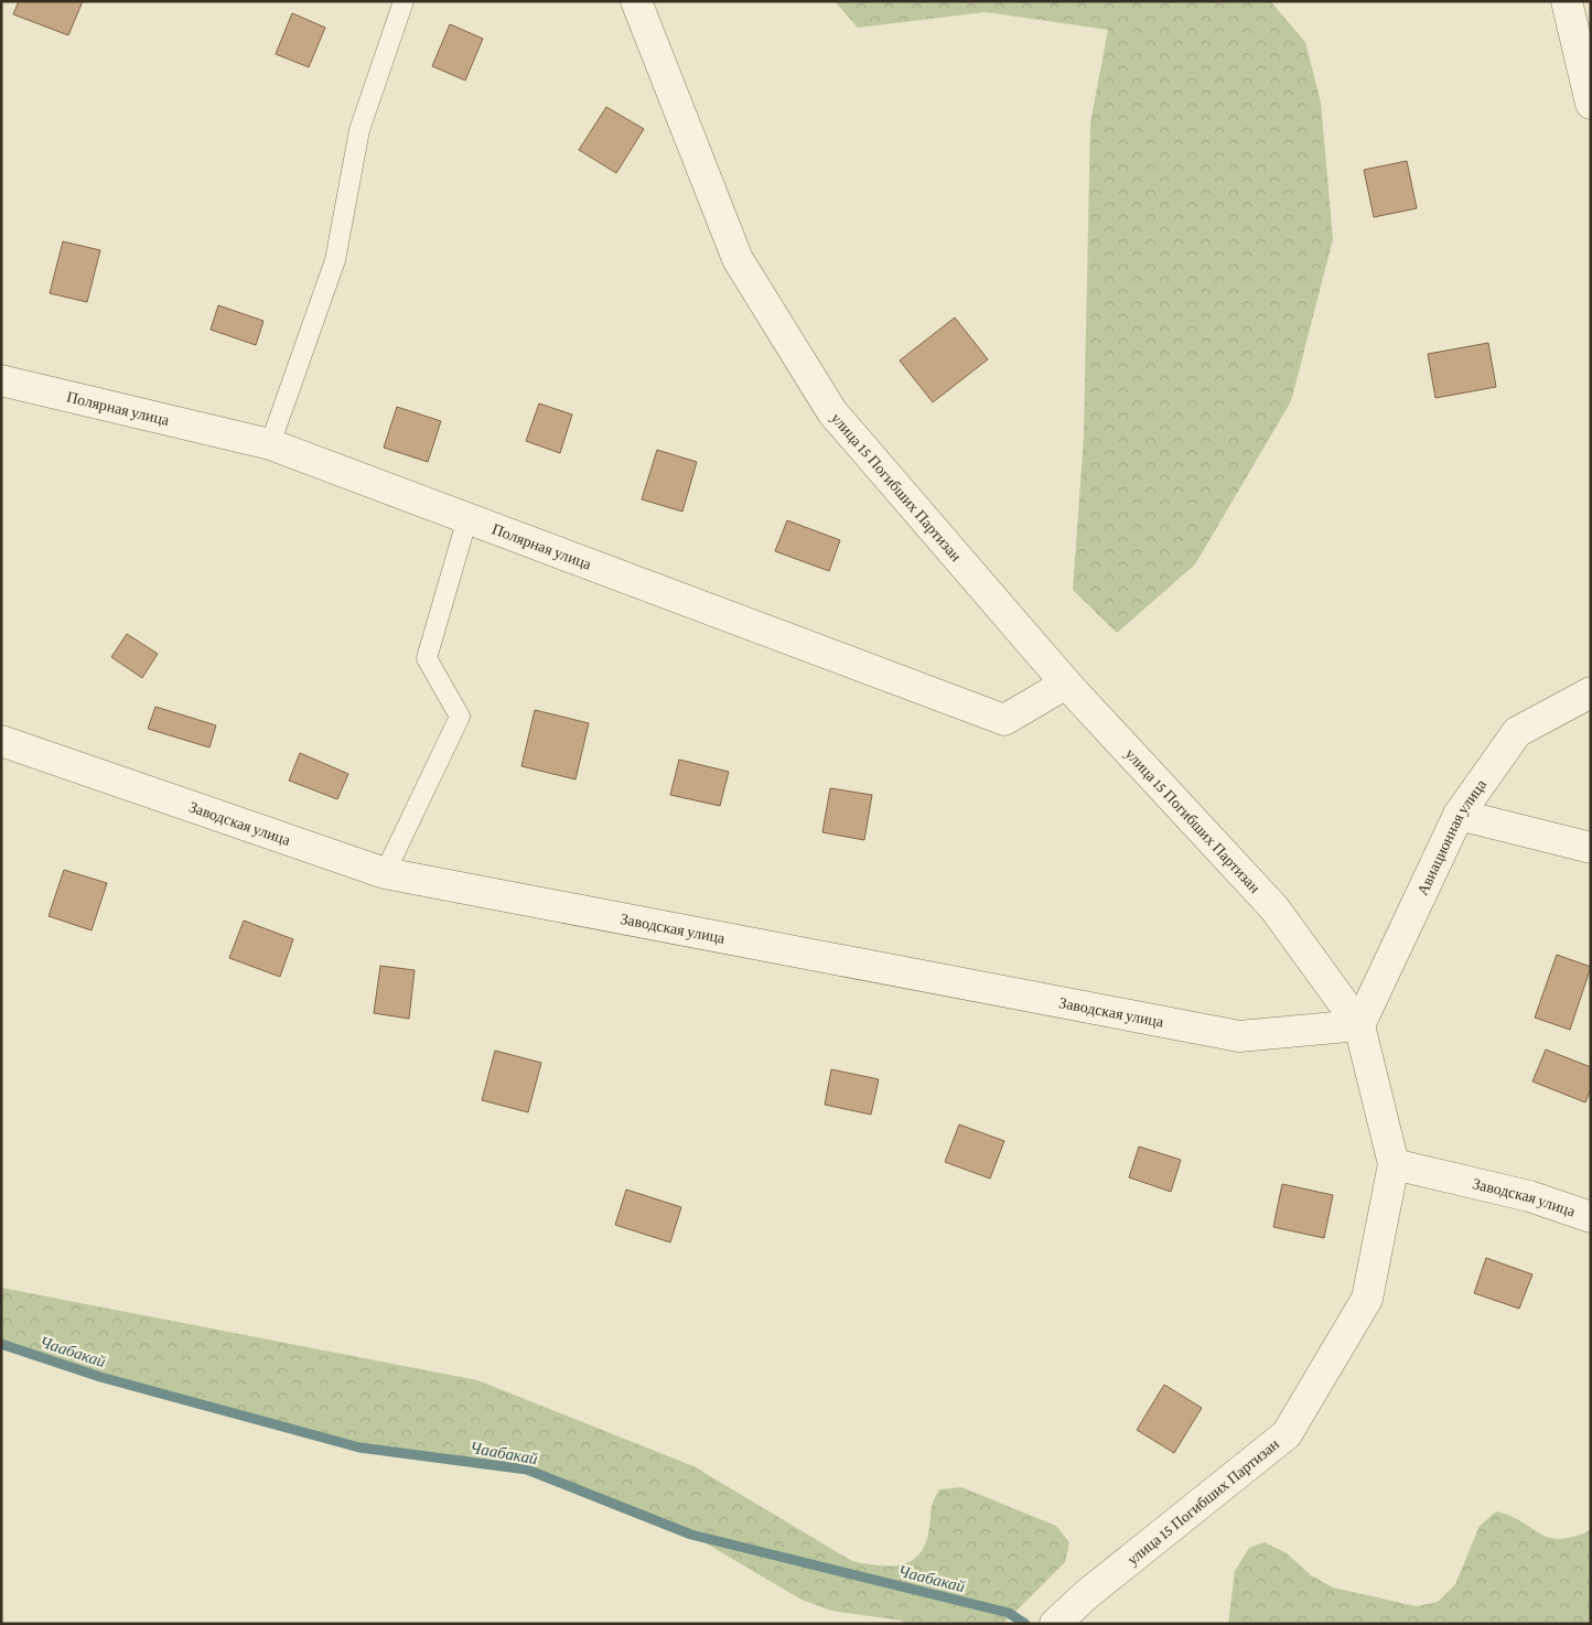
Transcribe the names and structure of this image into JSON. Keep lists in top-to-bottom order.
{
  "streets": {
    "street": [
      "Полярная улица",
      "улица 15 Погибших Партизан",
      "Заводская улица",
      "Авиационная улица"
    ]
  },
  "crossings": [
    ["Полярная улица", "улица 15 Погибших Партизан"],
    ["улица 15 Погибших Партизан", "Заводская улица"],
    ["улица 15 Погибших Партизан", "Авиационная улица"],
    ["Заводская улица", "Авиационная улица"]
  ],
  "water": ["Чаабакай"]
}
